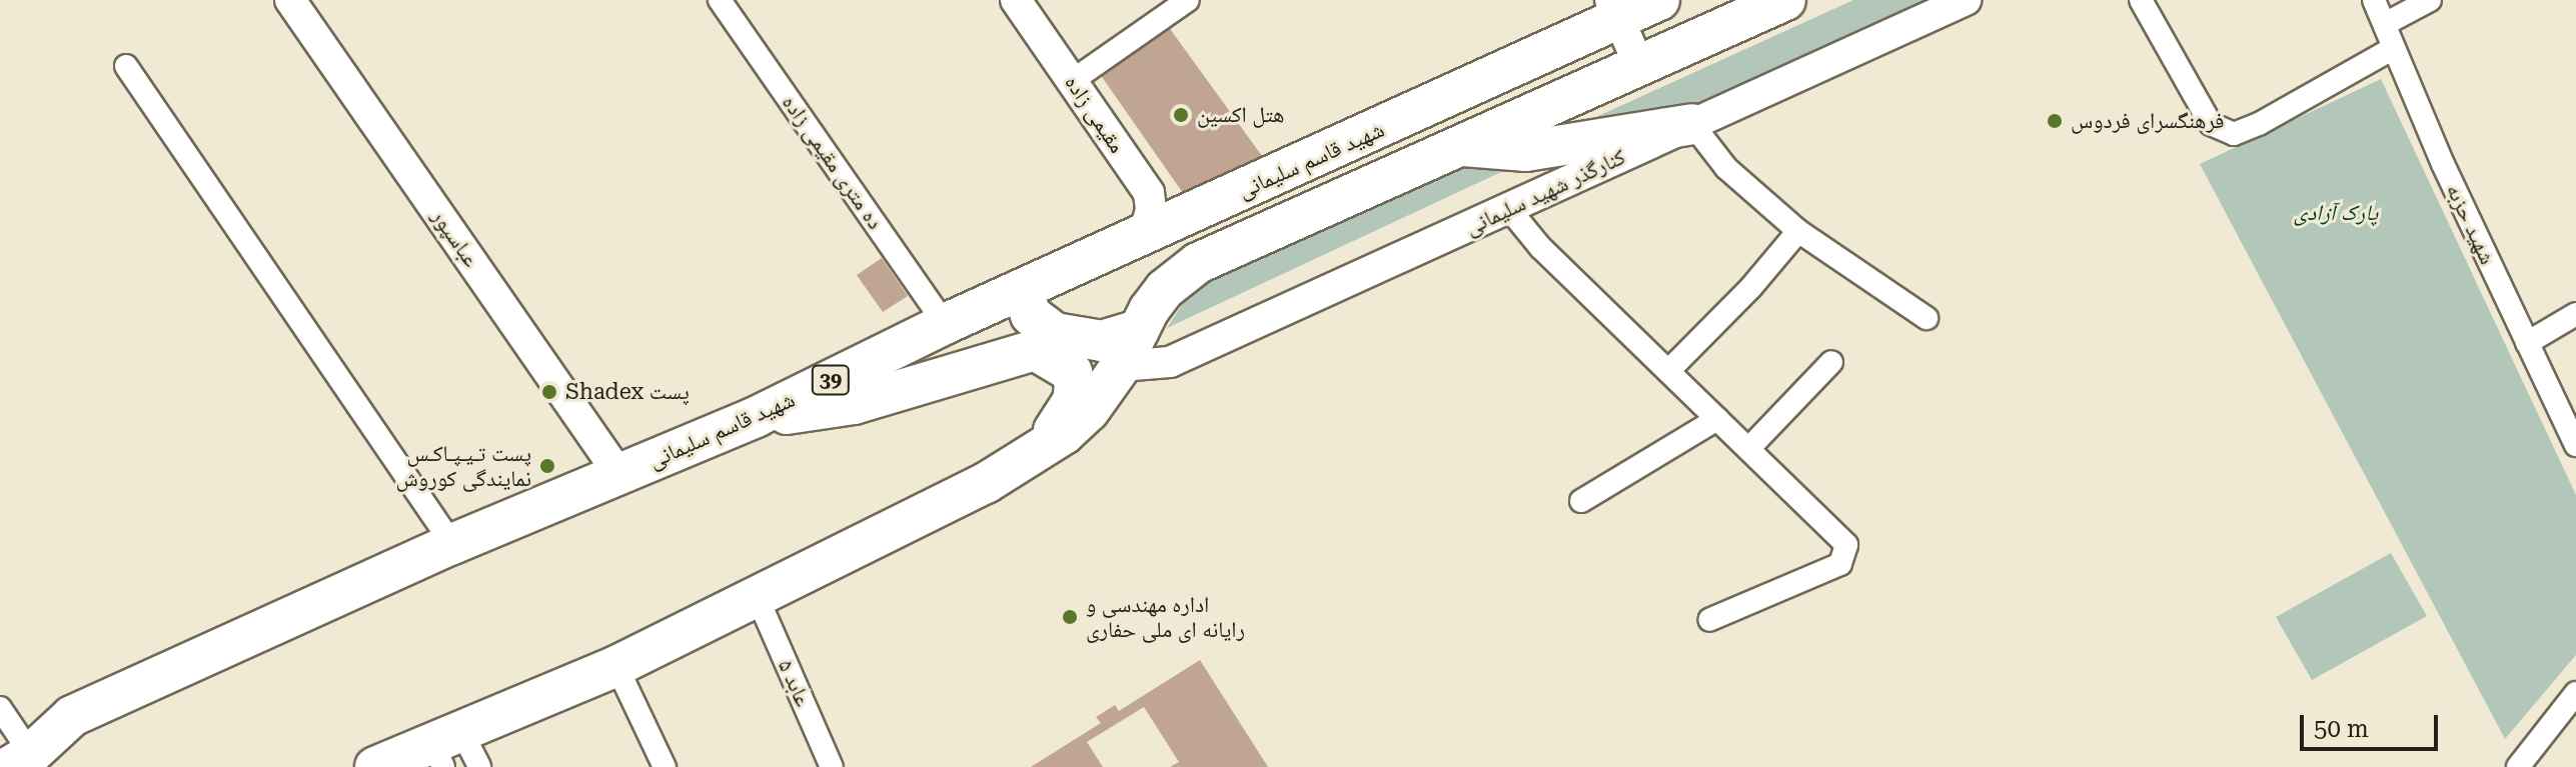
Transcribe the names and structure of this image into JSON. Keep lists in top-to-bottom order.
{
  "streets": {
    "highway": ["شهید قاسم سلیمانی", "39"],
    "main road": ["مقیمی زاده", "کنارگذر شهید سلیمانی", "عباسپور"],
    "street": ["ده متری مقیمی زاده", "شهید حزبه", "عابد ۵"]
  },
  "crossings": [
    ["مقیمی زاده", "شهید قاسم سلیمانی"],
    ["شهید قاسم سلیمانی", "ده متری مقیمی زاده"],
    ["شهید قاسم سلیمانی", "عباسپور"]
  ],
  "parks": ["پارک آزادی"],
  "places": [
    "هتل اکسین",
    "فرهنگسرای فردوس",
    "Shadex پست",
    "پست تـیـپـاکـس نمایندگی کوروش",
    "اداره مهندسی و رایانه ای ملی حفاری"
  ],
  "scale_bar": "50 m"
}
